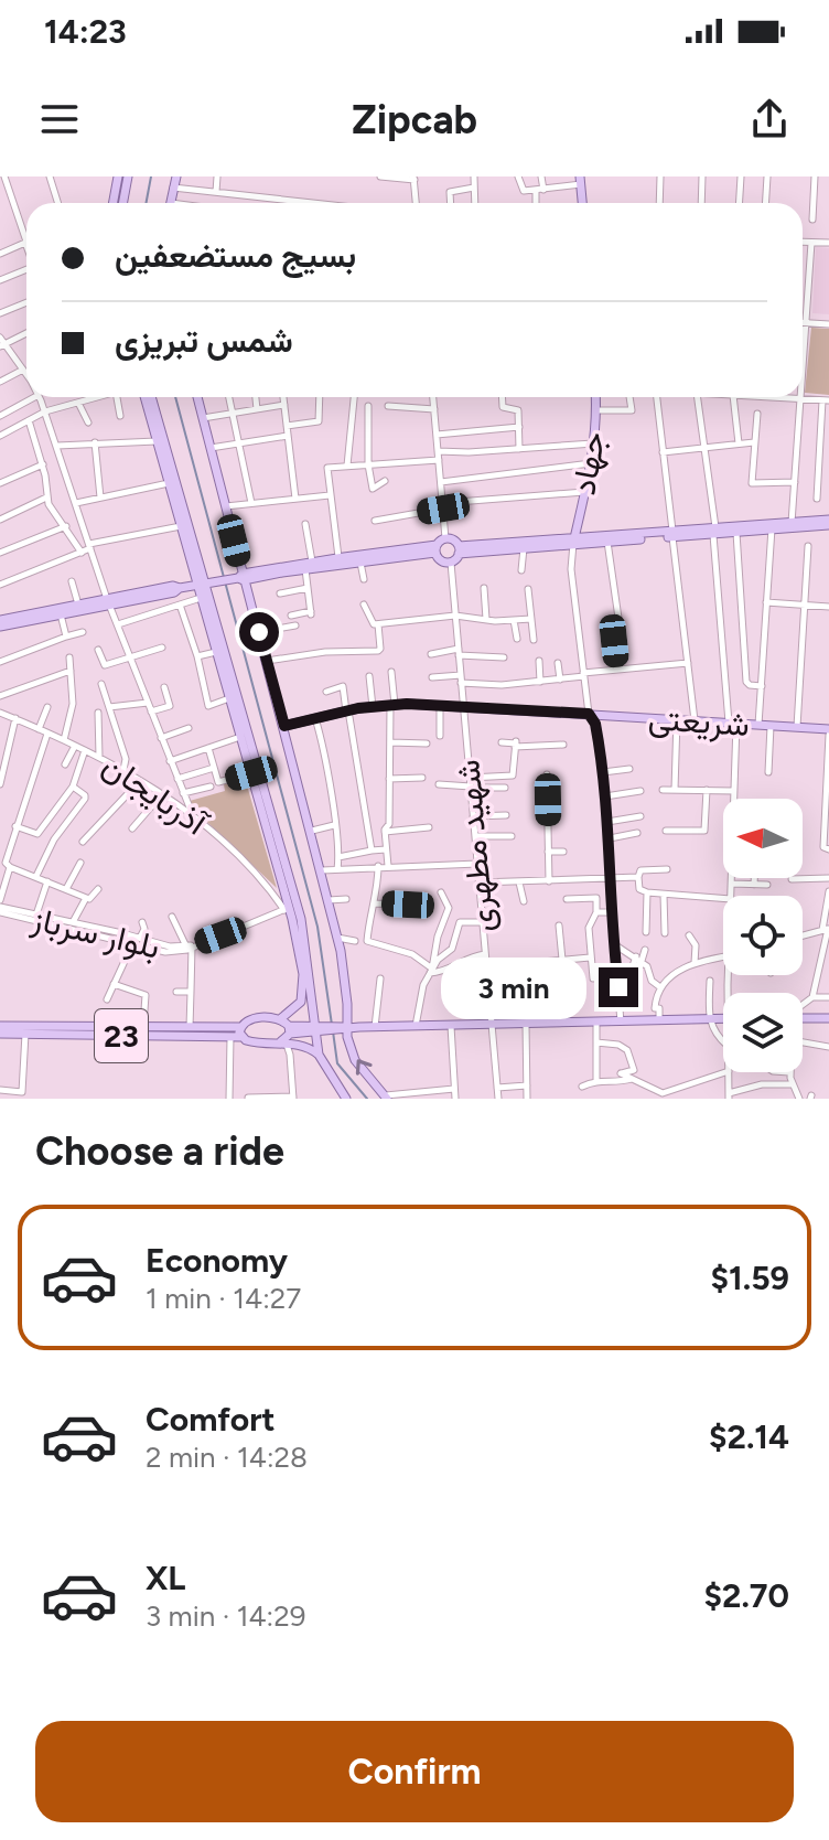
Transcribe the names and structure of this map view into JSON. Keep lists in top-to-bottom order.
{
  "streets": {
    "main road": ["جهاد", "شریعتی", "23"],
    "street": ["آذربایجان", "شهید مطهری", "بلوار سرباز"]
  },
  "crossings": [
    ["شریعتی", "شهید مطهری"],
    ["آذربایجان", "بلوار سرباز"]
  ],
  "north": "left",
  "page": {
    "status": "14:23",
    "header": "Zipcab",
    "banner": ["بسیج مستضعفین", "شمس تبریزی"],
    "bubble": "3 min",
    "heading": "Choose a ride",
    "list": [
      {
        "name": "Economy",
        "note": "1 min · 14:27",
        "value": "$1.59"
      },
      {
        "name": "Comfort",
        "note": "2 min · 14:28",
        "value": "$2.14"
      },
      {
        "name": "XL",
        "note": "3 min · 14:29",
        "value": "$2.70"
      }
    ],
    "buttons": "Confirm"
  }
}
